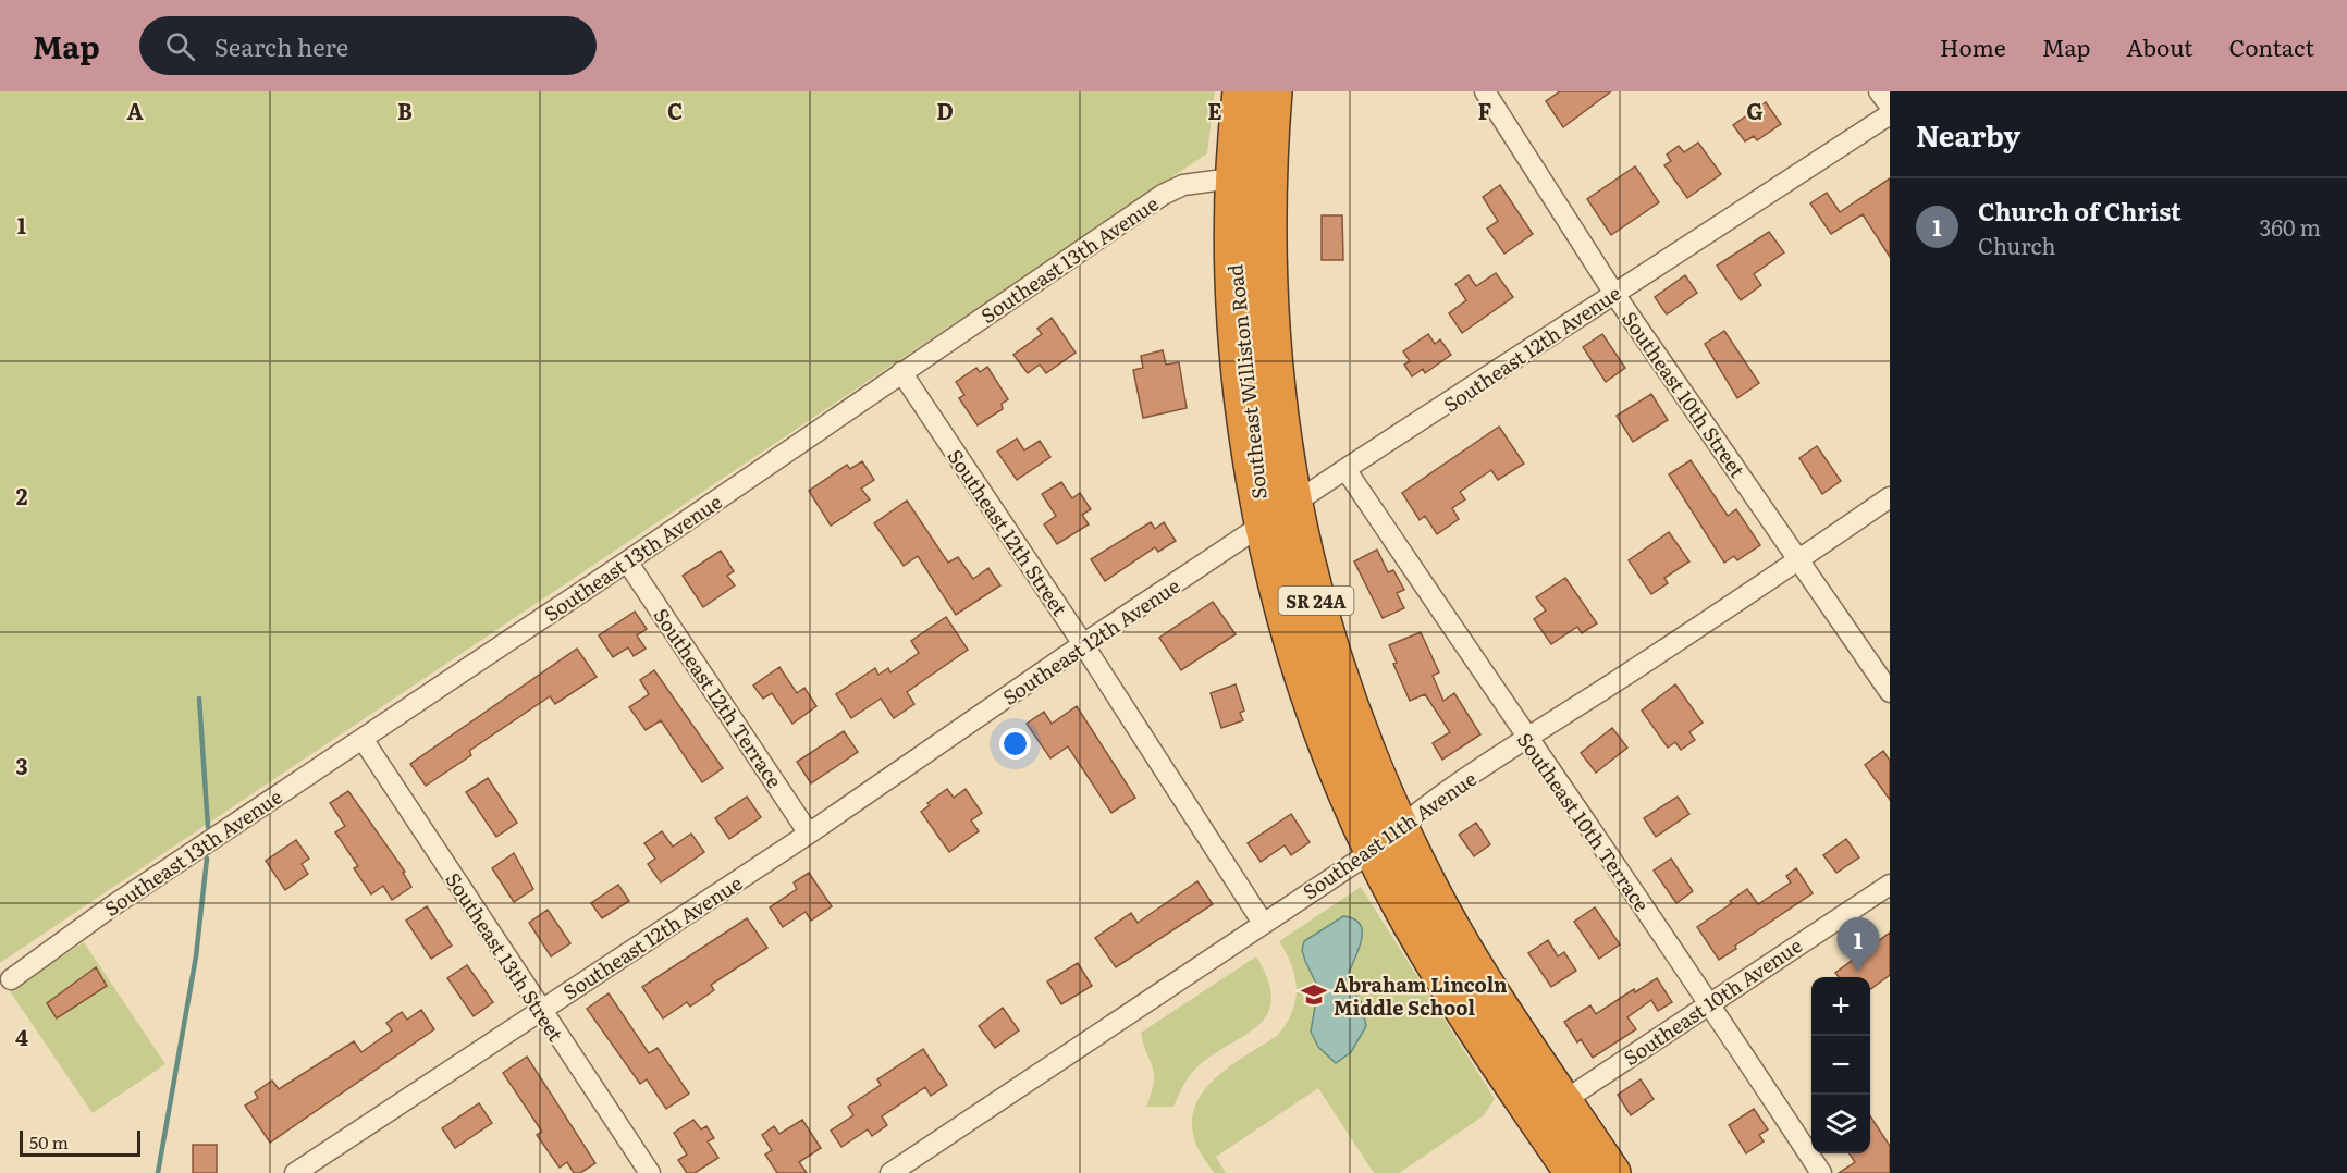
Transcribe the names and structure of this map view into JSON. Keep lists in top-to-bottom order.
{
  "streets": {
    "highway": ["Southeast Williston Road", "SR 24A"],
    "street": [
      "Southeast 13th Avenue",
      "Southeast 12th Avenue",
      "Southeast 10th Street",
      "Southeast 12th Street",
      "Southeast 12th Terrace",
      "Southeast 10th Terrace",
      "Southeast 11th Avenue",
      "Southeast 13th Street",
      "Southeast 10th Avenue"
    ]
  },
  "crossings": [
    ["Southeast 13th Avenue", "Southeast Williston Road"],
    ["Southeast 13th Avenue", "Southeast 12th Street"],
    ["Southeast 13th Avenue", "Southeast 12th Terrace"],
    ["Southeast 13th Avenue", "Southeast 13th Street"],
    ["Southeast 12th Avenue", "Southeast Williston Road"],
    ["Southeast 12th Avenue", "Southeast 10th Street"],
    ["Southeast 12th Avenue", "Southeast 12th Street"],
    ["Southeast 12th Avenue", "Southeast 12th Terrace"],
    ["Southeast 12th Avenue", "Southeast 10th Terrace"],
    ["Southeast 12th Avenue", "Southeast 13th Street"],
    ["Southeast Williston Road", "SR 24A"],
    ["Southeast Williston Road", "Southeast 11th Avenue"],
    ["Southeast 10th Street", "Southeast 11th Avenue"],
    ["Southeast 12th Street", "Southeast 11th Avenue"],
    ["SR 24A", "Southeast 11th Avenue"],
    ["SR 24A", "Southeast 10th Avenue"],
    ["Southeast 10th Terrace", "Southeast 11th Avenue"],
    ["Southeast 10th Terrace", "Southeast 10th Avenue"]
  ],
  "places": {
    "school or university": ["Abraham Lincoln Middle School"]
  },
  "scale_bar": "50 m",
  "page": {
    "header": "Map",
    "search": "Search here",
    "nav": [
      "Home",
      "Map",
      "About",
      "Contact"
    ],
    "heading": "Nearby",
    "list": [
      {
        "mark": "1",
        "name": "Church of Christ",
        "note": "Church",
        "value": "360 m"
      }
    ],
    "pins": "1",
    "map_buttons": ["+", "−"],
    "scale": "50 m"
  },
  "grid": {
    "columns": [
      "A",
      "B",
      "C",
      "D",
      "E",
      "F",
      "G"
    ],
    "rows": [
      "1",
      "2",
      "3",
      "4"
    ]
  }
}
